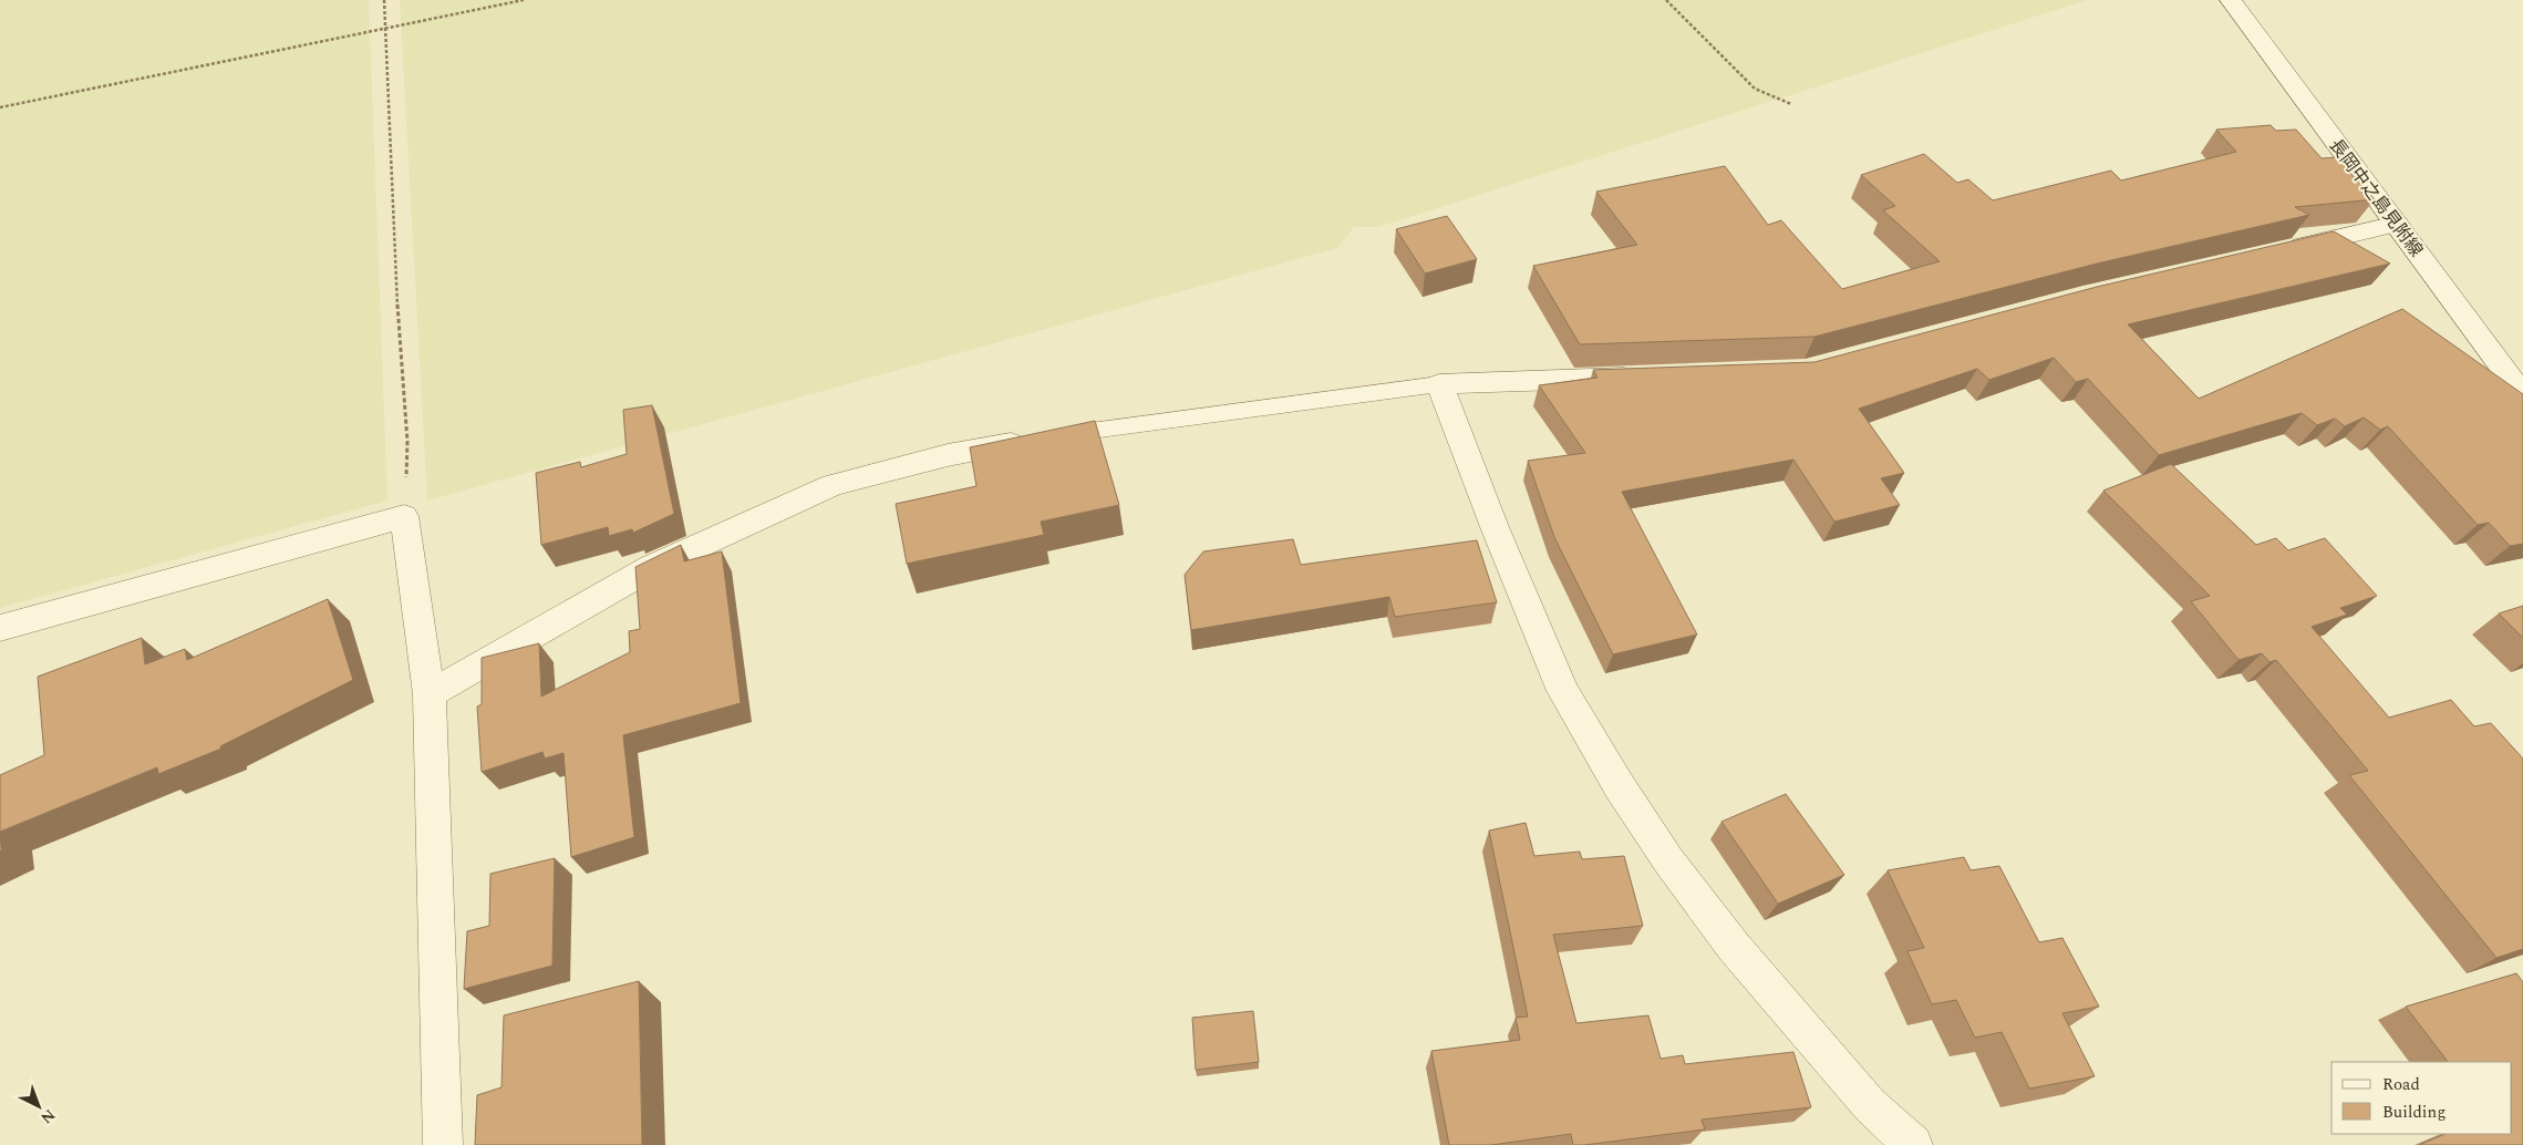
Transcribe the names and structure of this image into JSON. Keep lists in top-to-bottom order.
{
  "streets": {
    "street": ["長岡中之島見附線"]
  },
  "legend": ["Road", "Building"],
  "north": "bottom right"
}
